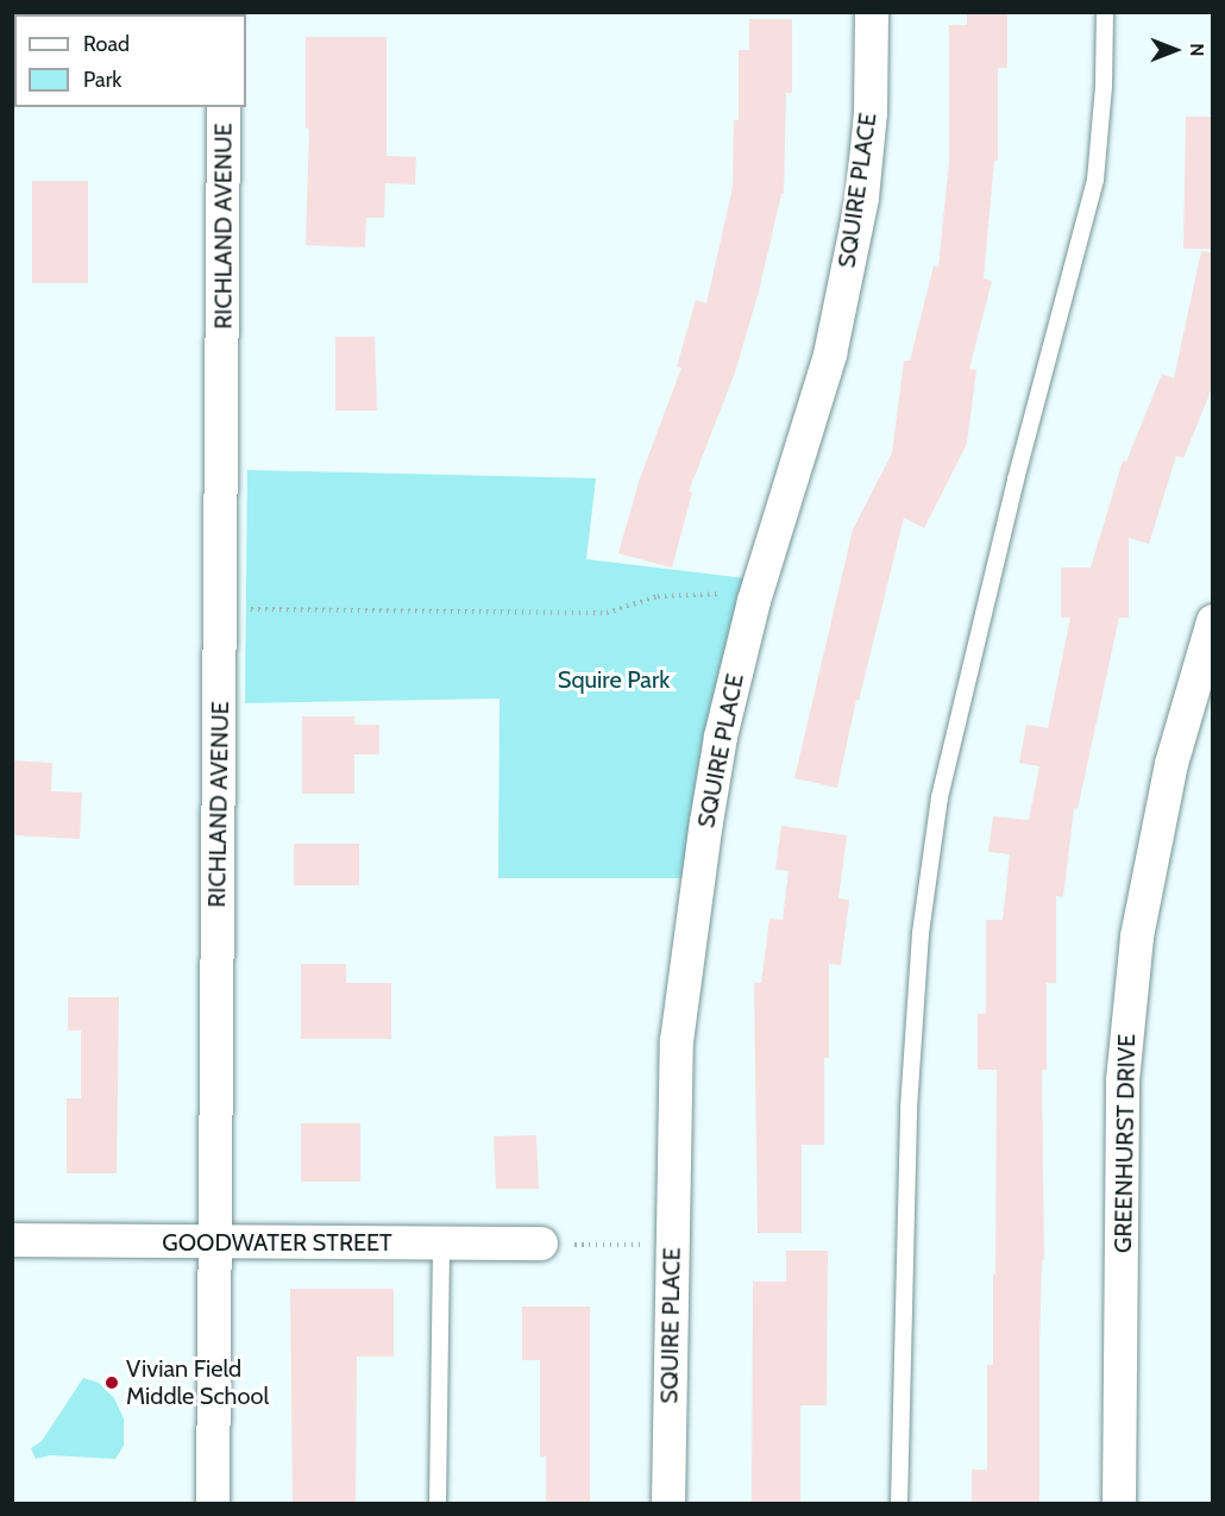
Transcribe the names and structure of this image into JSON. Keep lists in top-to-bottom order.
{
  "streets": {
    "street": [
      "SQUIRE PLACE",
      "RICHLAND AVENUE",
      "GREENHURST DRIVE",
      "GOODWATER STREET"
    ]
  },
  "crossings": [
    ["RICHLAND AVENUE", "GOODWATER STREET"]
  ],
  "parks": ["Squire Park"],
  "places": ["Vivian Field Middle School"],
  "legend": ["Road", "Park"],
  "north": "right"
}
